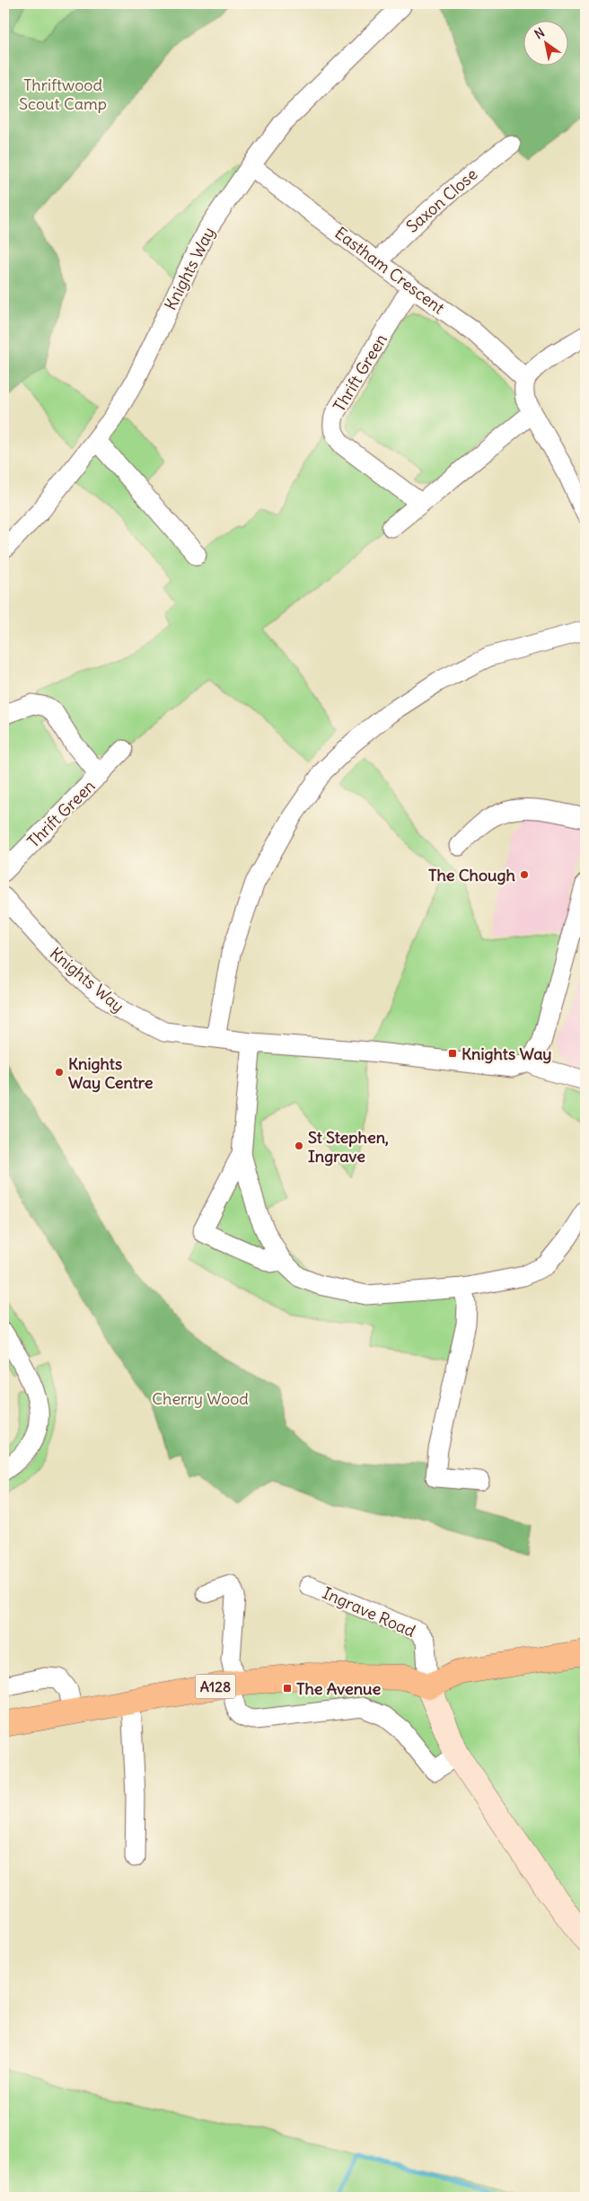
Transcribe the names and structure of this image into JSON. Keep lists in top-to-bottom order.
{
  "streets": {
    "main road": ["A128"],
    "street": [
      "Saxon Close",
      "Knights Way",
      "Eastham Crescent",
      "Thrift Green",
      "Ingrave Road"
    ]
  },
  "crossings": [
    ["Saxon Close", "Eastham Crescent"],
    ["Knights Way", "Eastham Crescent"],
    ["Eastham Crescent", "Thrift Green"],
    ["Ingrave Road", "A128"]
  ],
  "parks": ["Thriftwood Scout Camp", "Cherry Wood"],
  "places": {
    "other": ["The Chough", "Knights Way Centre", "St Stephen, Ingrave"],
    "transit": ["Knights Way", "The Avenue"]
  },
  "north": "top left"
}
